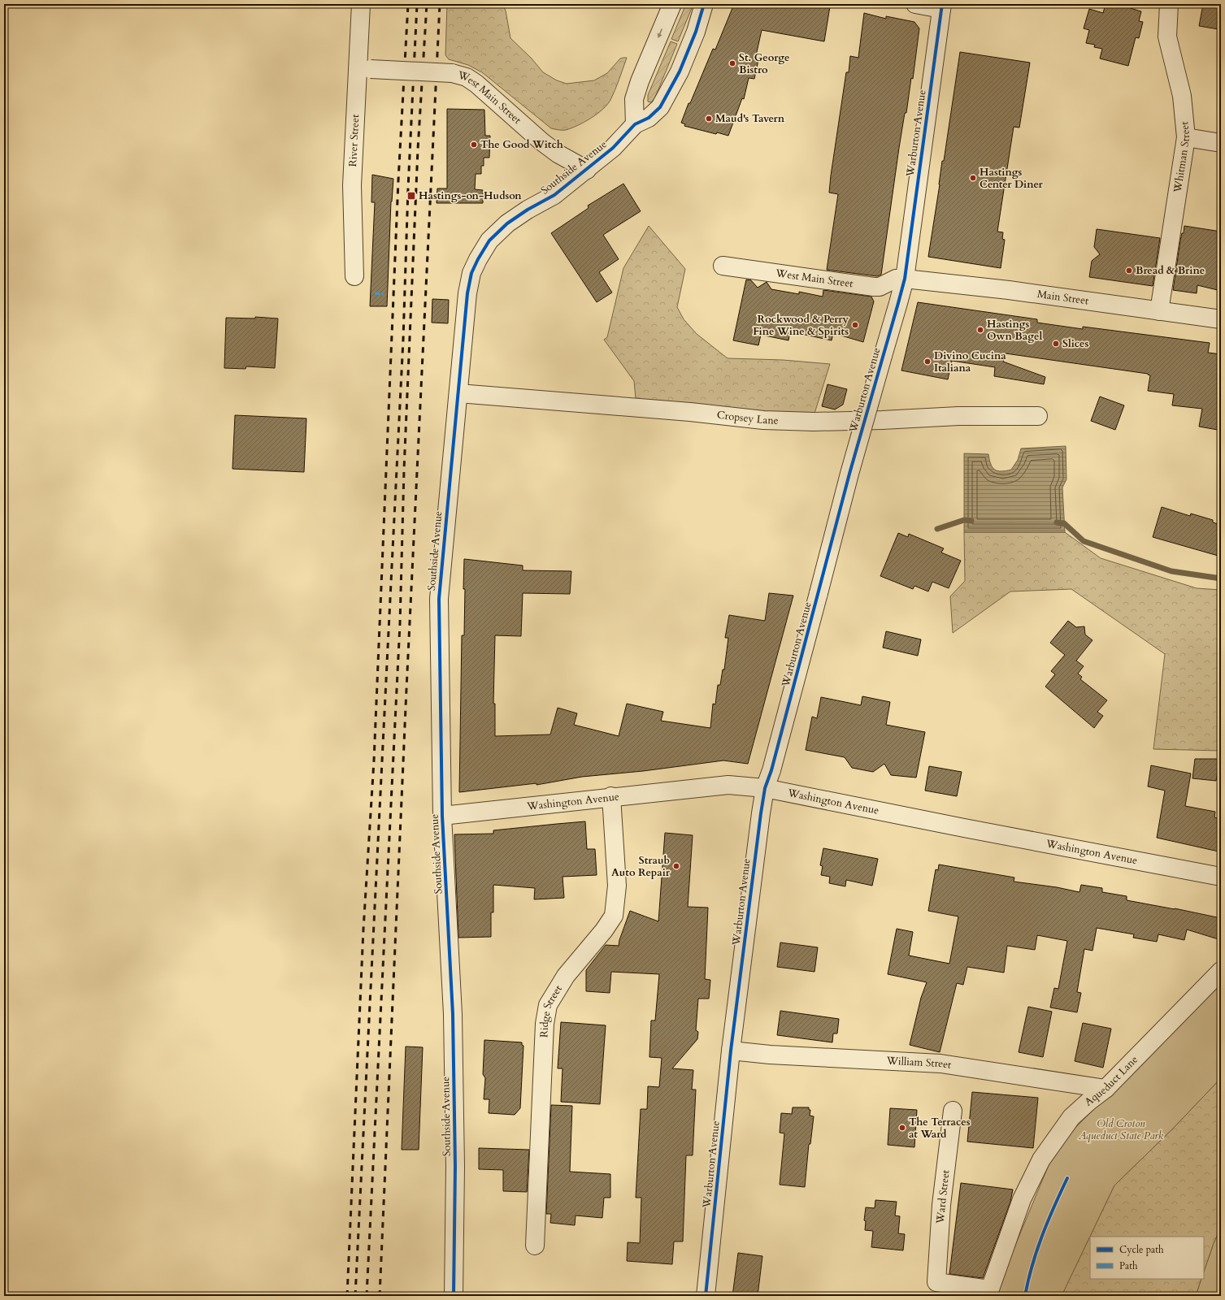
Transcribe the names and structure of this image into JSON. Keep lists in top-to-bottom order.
{
  "streets": {
    "street": [
      "West Main Street",
      "Warburton Avenue",
      "River Street",
      "Whitman Street",
      "Southside Avenue",
      "Main Street",
      "Cropsey Lane",
      "Washington Avenue",
      "Ridge Street",
      "William Street",
      "Aqueduct Lane",
      "Ward Street"
    ]
  },
  "crossings": [
    ["West Main Street", "Warburton Avenue"],
    ["West Main Street", "River Street"],
    ["West Main Street", "Southside Avenue"],
    ["West Main Street", "Main Street"],
    ["Warburton Avenue", "Main Street"],
    ["Warburton Avenue", "Washington Avenue"],
    ["Warburton Avenue", "William Street"],
    ["Whitman Street", "Main Street"],
    ["Southside Avenue", "Cropsey Lane"],
    ["Southside Avenue", "Washington Avenue"],
    ["Washington Avenue", "Ridge Street"],
    ["William Street", "Aqueduct Lane"],
    ["Aqueduct Lane", "Ward Street"]
  ],
  "parks": ["Old Croton Aqueduct State Park"],
  "places": {
    "other": [
      "St. George Bistro",
      "Maud's Tavern",
      "The Good Witch",
      "Hastings Center Diner",
      "Bread & Brine",
      "Rockwood & Perry Fine Wine & Spirits",
      "Hastings Own Bagel",
      "Slices",
      "Divino Cucina Italiana",
      "Straub Auto Repair",
      "The Terraces at Ward"
    ],
    "transit": ["Hastings-on-Hudson"]
  },
  "legend": ["Cycle path", "Path"]
}
